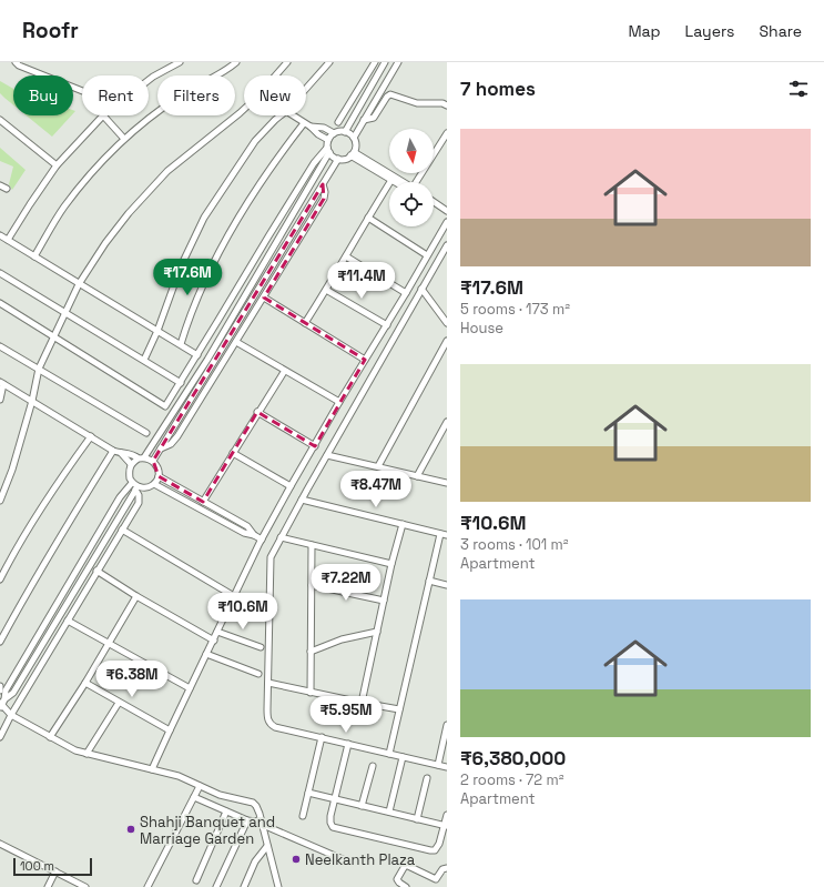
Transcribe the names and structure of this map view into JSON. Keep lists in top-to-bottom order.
{
  "places": ["Shahji Banquet and Marriage Garden", "Neelkanth Plaza"],
  "scale_bar": "100 m",
  "north": "bottom",
  "page": {
    "header": "Roofr",
    "nav": ["Map", "Layers", "Share"],
    "heading": "7 homes",
    "chip": [
      "Buy",
      "Rent",
      "Filters",
      "New"
    ],
    "list": [
      {
        "name": "₹17.6M",
        "note": "5 rooms · 173 m² · House"
      },
      {
        "name": "₹10.6M",
        "note": "3 rooms · 101 m² · Apartment"
      },
      {
        "name": "₹6,380,000",
        "note": "2 rooms · 72 m² · Apartment"
      }
    ],
    "price": [
      "₹17.6M",
      "₹11.4M",
      "₹8.47M",
      "₹7.22M",
      "₹10.6M",
      "₹6.38M",
      "₹5.95M"
    ],
    "scale": "100 m"
  }
}
